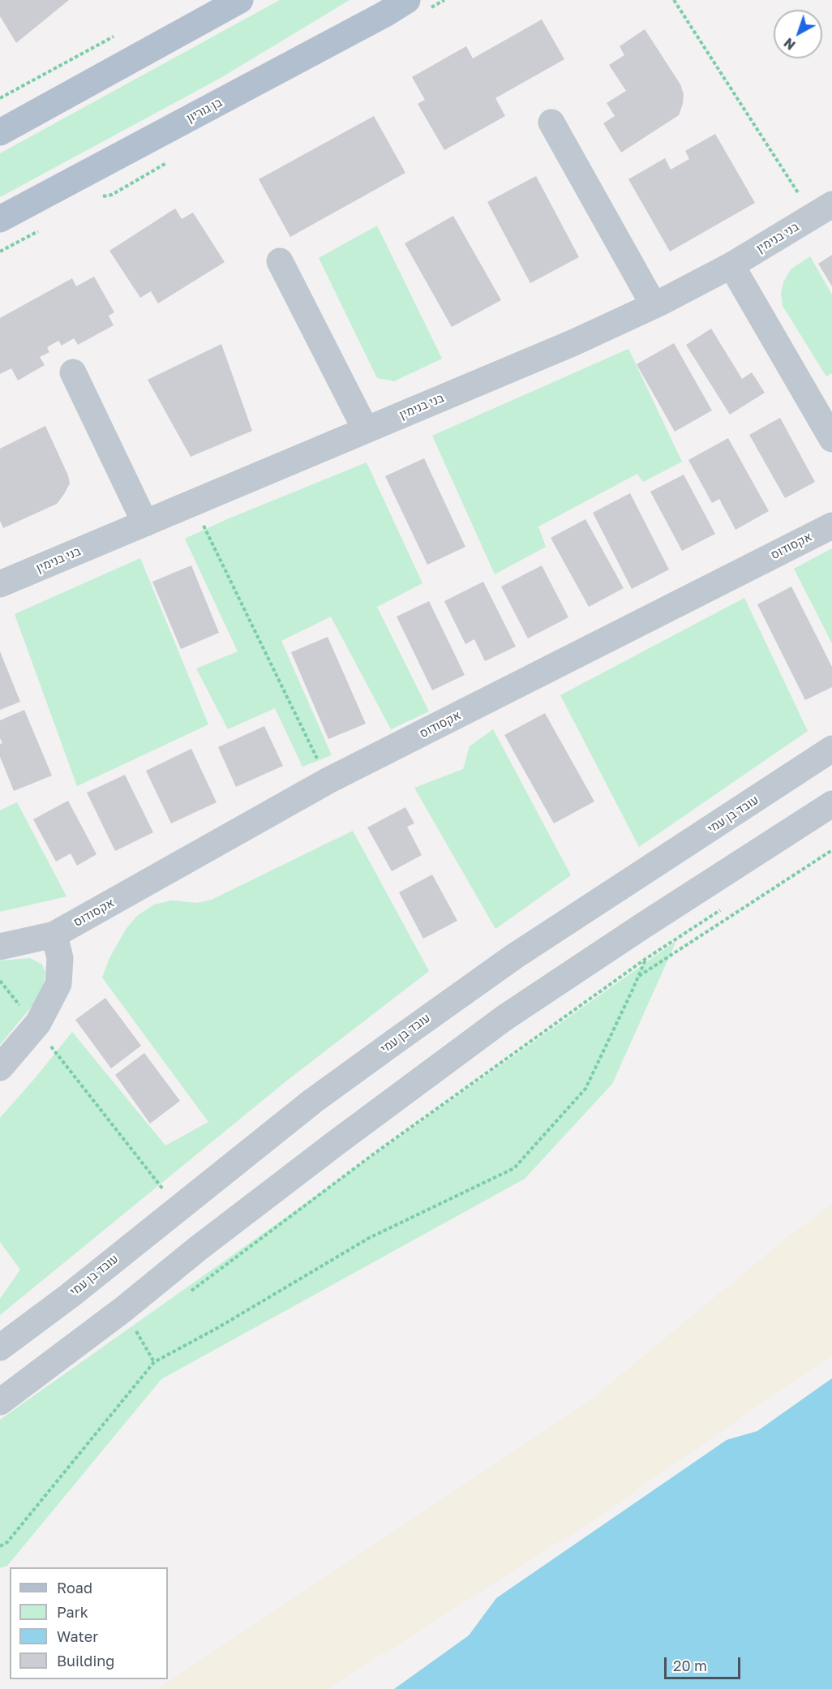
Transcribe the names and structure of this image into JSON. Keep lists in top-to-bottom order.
{
  "streets": {
    "main road": ["בן גוריון"],
    "street": ["בני בנימין", "אקסודוס", "עובד בן עמי"]
  },
  "legend": [
    "Road",
    "Park",
    "Water",
    "Building"
  ],
  "scale_bar": "20 m",
  "north": "bottom left"
}
